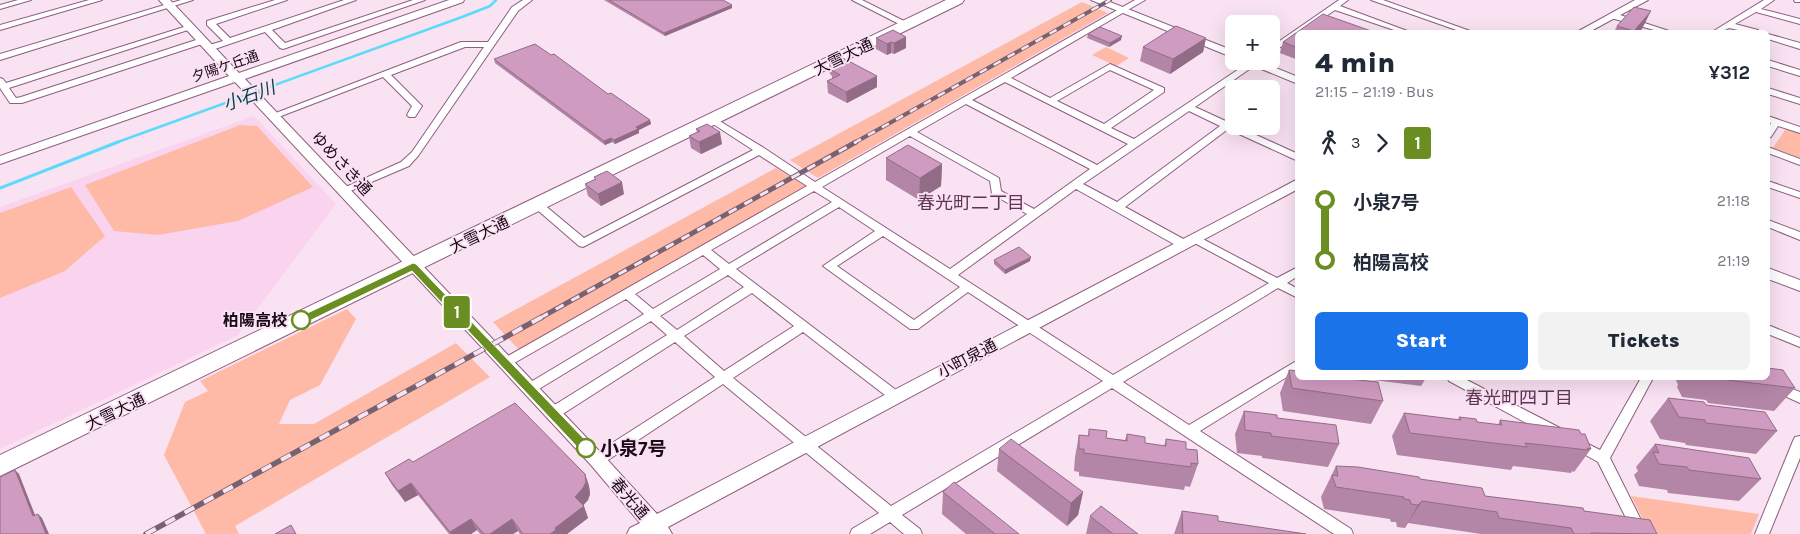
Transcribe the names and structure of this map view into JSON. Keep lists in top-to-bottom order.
{
  "streets": {
    "highway": ["大雪大通"],
    "street": [
      "夕陽ケ丘通",
      "ゆめさき通",
      "小町泉通",
      "春光通"
    ]
  },
  "crossings": [
    ["大雪大通", "ゆめさき通"],
    ["大雪大通", "春光通"],
    ["夕陽ケ丘通", "ゆめさき通"],
    ["ゆめさき通", "春光通"],
    ["小町泉通", "春光通"]
  ],
  "districts": ["春光町二丁目", "春光町四丁目"],
  "water": ["小石川"],
  "places": ["柏陽高校", "小泉7号"],
  "lines": ["bus line 1"],
  "page": {
    "on_map": "1",
    "map_buttons": ["+", "−"],
    "heading": ["4 min", "21:15 – 21:19 · Bus", "¥312"],
    "legs": ["3", "1"],
    "list": [
      {
        "name": "小泉7号",
        "value": "21:18"
      },
      {
        "name": "柏陽高校",
        "value": "21:19"
      }
    ],
    "buttons": ["Start", "Tickets"]
  }
}
